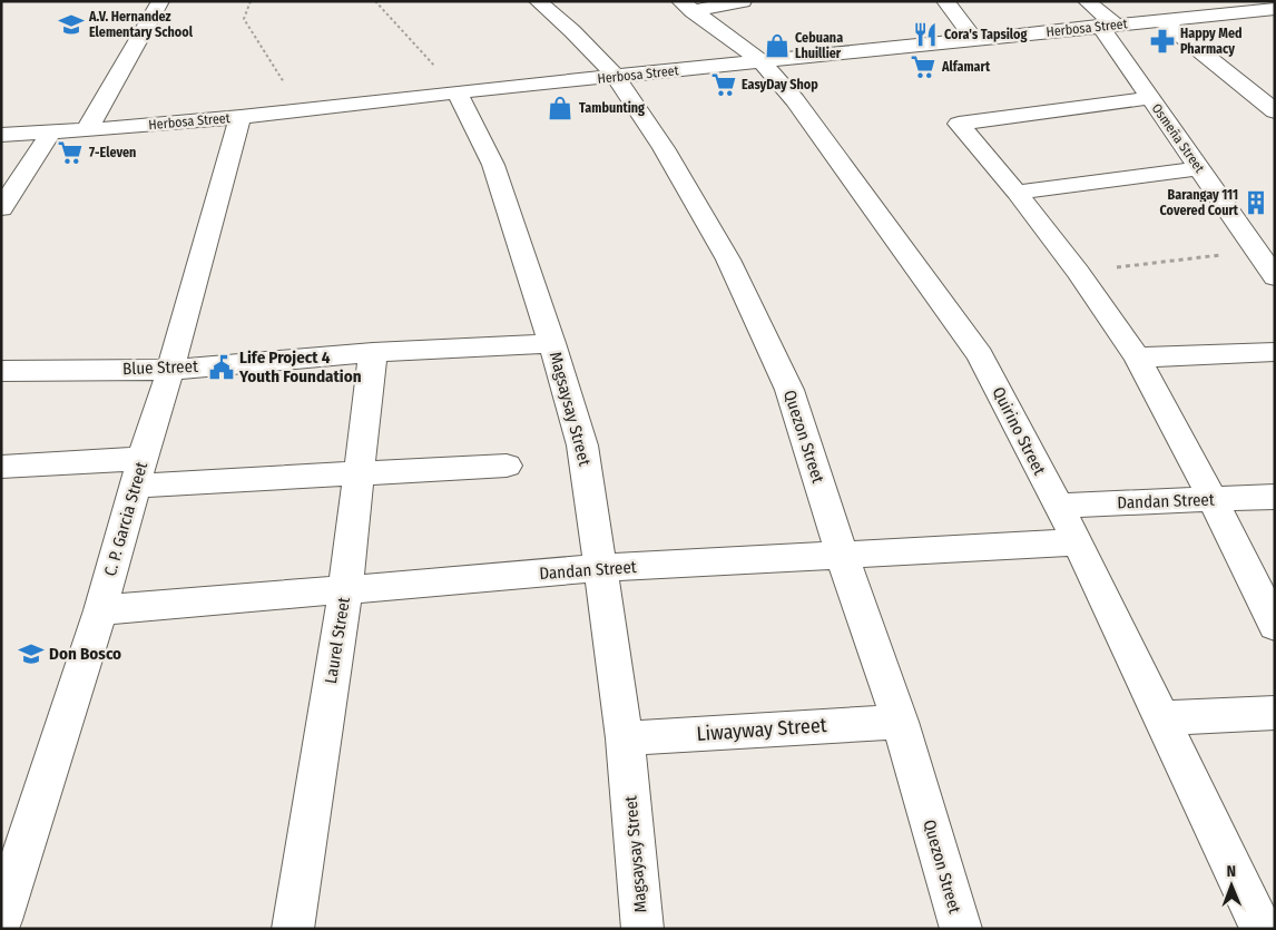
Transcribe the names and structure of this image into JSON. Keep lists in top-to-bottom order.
{
  "streets": {
    "street": [
      "Herbosa Street",
      "Osmeña Street",
      "Blue Street",
      "Magsaysay Street",
      "Quirino Street",
      "Quezon Street",
      "Dandan Street",
      "C. P. Garcia Street",
      "Laurel Street",
      "Liwayway Street"
    ]
  },
  "crossings": [
    ["Herbosa Street", "Osmeña Street"],
    ["Herbosa Street", "Magsaysay Street"],
    ["Herbosa Street", "Quirino Street"],
    ["Herbosa Street", "Quezon Street"],
    ["Herbosa Street", "C. P. Garcia Street"],
    ["Blue Street", "Magsaysay Street"],
    ["Blue Street", "C. P. Garcia Street"],
    ["Blue Street", "Laurel Street"],
    ["Magsaysay Street", "Dandan Street"],
    ["Magsaysay Street", "Liwayway Street"],
    ["Quirino Street", "Dandan Street"],
    ["Quezon Street", "Dandan Street"],
    ["Quezon Street", "Liwayway Street"],
    ["Dandan Street", "C. P. Garcia Street"],
    ["Dandan Street", "Laurel Street"]
  ],
  "places": {
    "school or university": ["A.V. Hernandez Elementary School", "Don Bosco"],
    "restaurant": ["Cora's Tapsilog"],
    "pharmacy": ["Happy Med Pharmacy"],
    "shop": ["Cebuana Lhuillier", "Tambunting"],
    "supermarket": ["Alfamart", "EasyDay Shop", "7-Eleven"],
    "building": ["Barangay 111 Covered Court"],
    "public building": ["Life Project 4 Youth Foundation"]
  },
  "north": "top"
}
